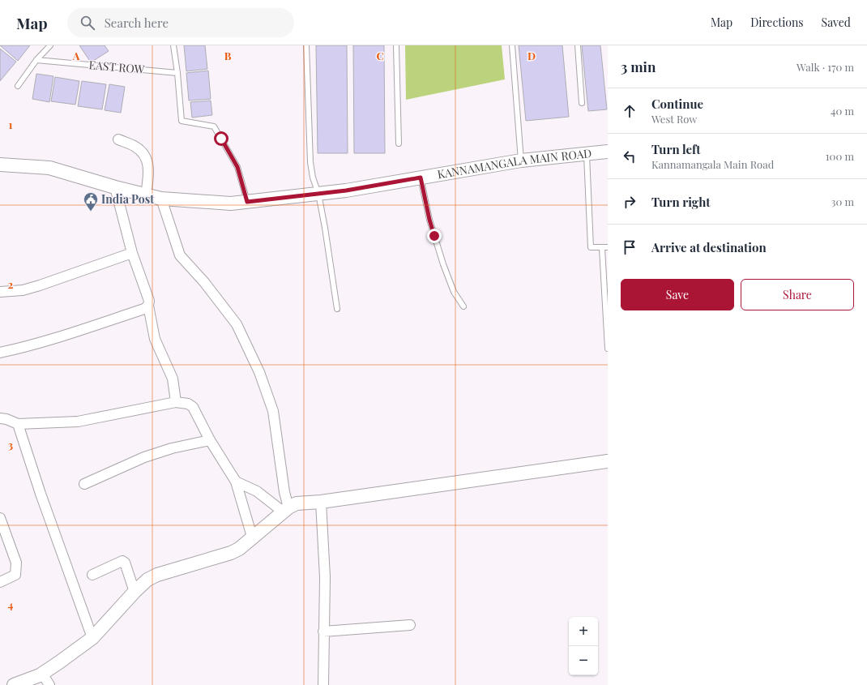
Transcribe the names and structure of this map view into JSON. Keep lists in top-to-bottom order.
{
  "streets": {
    "street": ["KANNAMANGALA MAIN ROAD"],
    "lane": ["EAST ROW"]
  },
  "places": {
    "public building": ["India Post"]
  },
  "page": {
    "header": "Map",
    "search": "Search here",
    "nav": ["Map", "Directions", "Saved"],
    "heading": ["3 min", "Walk · 170 m"],
    "list": [
      ["Continue", "West Row", "40 m"],
      ["Turn left", "Kannamangala Main Road", "100 m"],
      ["Turn right", "30 m"],
      "Arrive at destination"
    ],
    "buttons": ["Save", "Share"],
    "map_buttons": ["+", "−"]
  },
  "grid": {
    "columns": [
      "A",
      "B",
      "C",
      "D"
    ],
    "rows": [
      "1",
      "2",
      "3",
      "4"
    ]
  }
}
